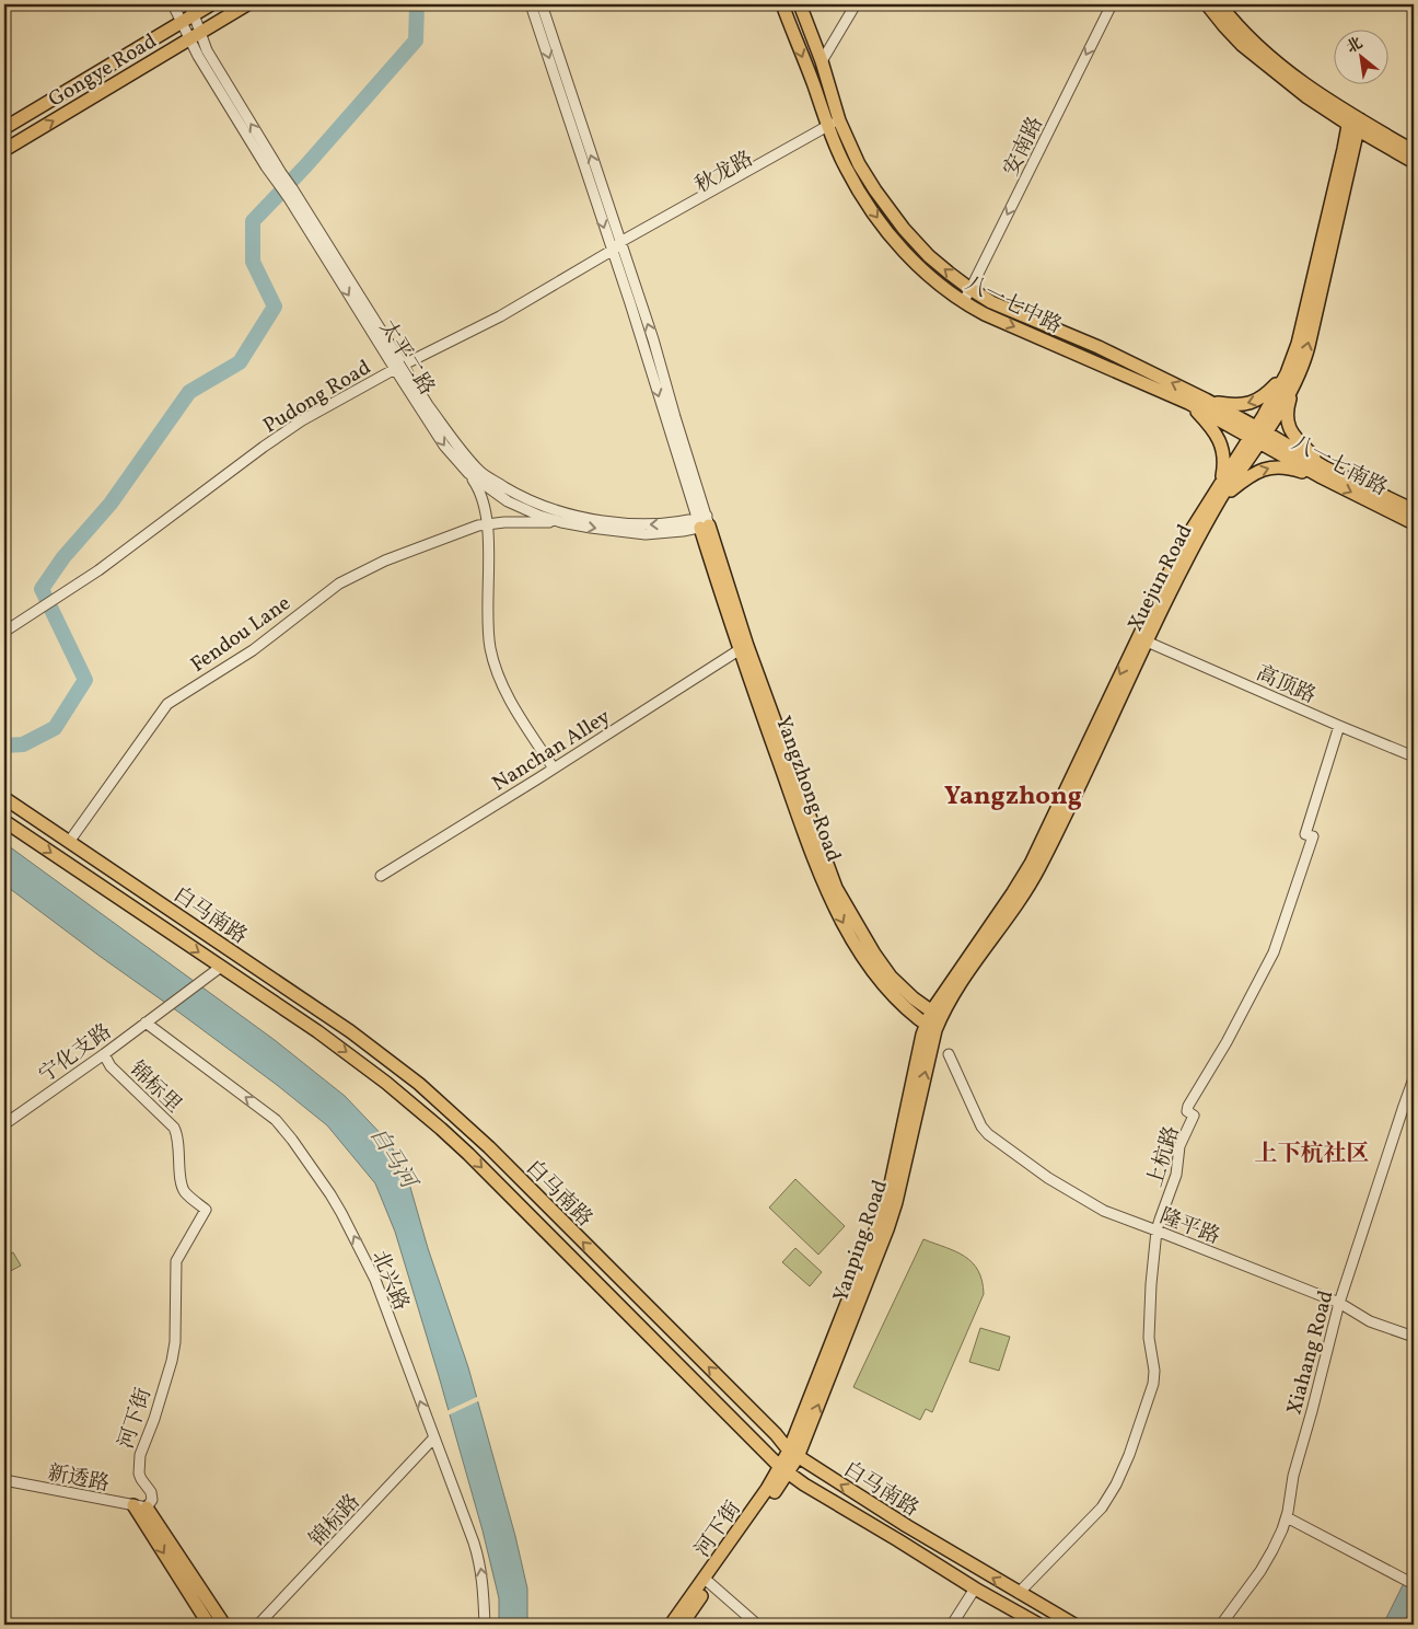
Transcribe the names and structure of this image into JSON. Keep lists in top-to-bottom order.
{
  "streets": {
    "main road": [
      "Gongye Road",
      "八一七中路",
      "八一七南路",
      "Xuejun Road",
      "Yangzhong Road",
      "白马南路",
      "Yanping Road",
      "河下街"
    ],
    "street": [
      "安南路",
      "秋龙路",
      "太平二路",
      "Pudong Road",
      "Fendou Lane",
      "高顶路",
      "Nanchan Alley",
      "宁化支路",
      "锦标里",
      "上杭路",
      "隆平路",
      "北兴路",
      "Xiahang Road",
      "新透路",
      "锦标路"
    ]
  },
  "crossings": [
    ["Gongye Road", "太平二路"],
    ["安南路", "八一七中路"],
    ["秋龙路", "八一七中路"],
    ["秋龙路", "Pudong Road"],
    ["八一七中路", "八一七南路"],
    ["八一七中路", "Xuejun Road"],
    ["太平二路", "Pudong Road"],
    ["太平二路", "Fendou Lane"],
    ["太平二路", "Yangzhong Road"],
    ["八一七南路", "Xuejun Road"],
    ["Xuejun Road", "高顶路"],
    ["Xuejun Road", "Yangzhong Road"],
    ["Xuejun Road", "Yanping Road"],
    ["Fendou Lane", "白马南路"],
    ["高顶路", "上杭路"],
    ["Nanchan Alley", "Yangzhong Road"],
    ["Yangzhong Road", "Yanping Road"],
    ["白马南路", "上杭路"],
    ["白马南路", "Yanping Road"],
    ["白马南路", "河下街"],
    ["宁化支路", "锦标里"],
    ["宁化支路", "北兴路"],
    ["锦标里", "河下街"],
    ["上杭路", "隆平路"],
    ["隆平路", "Xiahang Road"],
    ["Yanping Road", "河下街"],
    ["北兴路", "锦标路"],
    ["河下街", "新透路"]
  ],
  "one_way": ["安南路", "北兴路"],
  "districts": ["Yangzhong", "上下杭社区"],
  "water": ["白马河"],
  "north": "top left"
}
